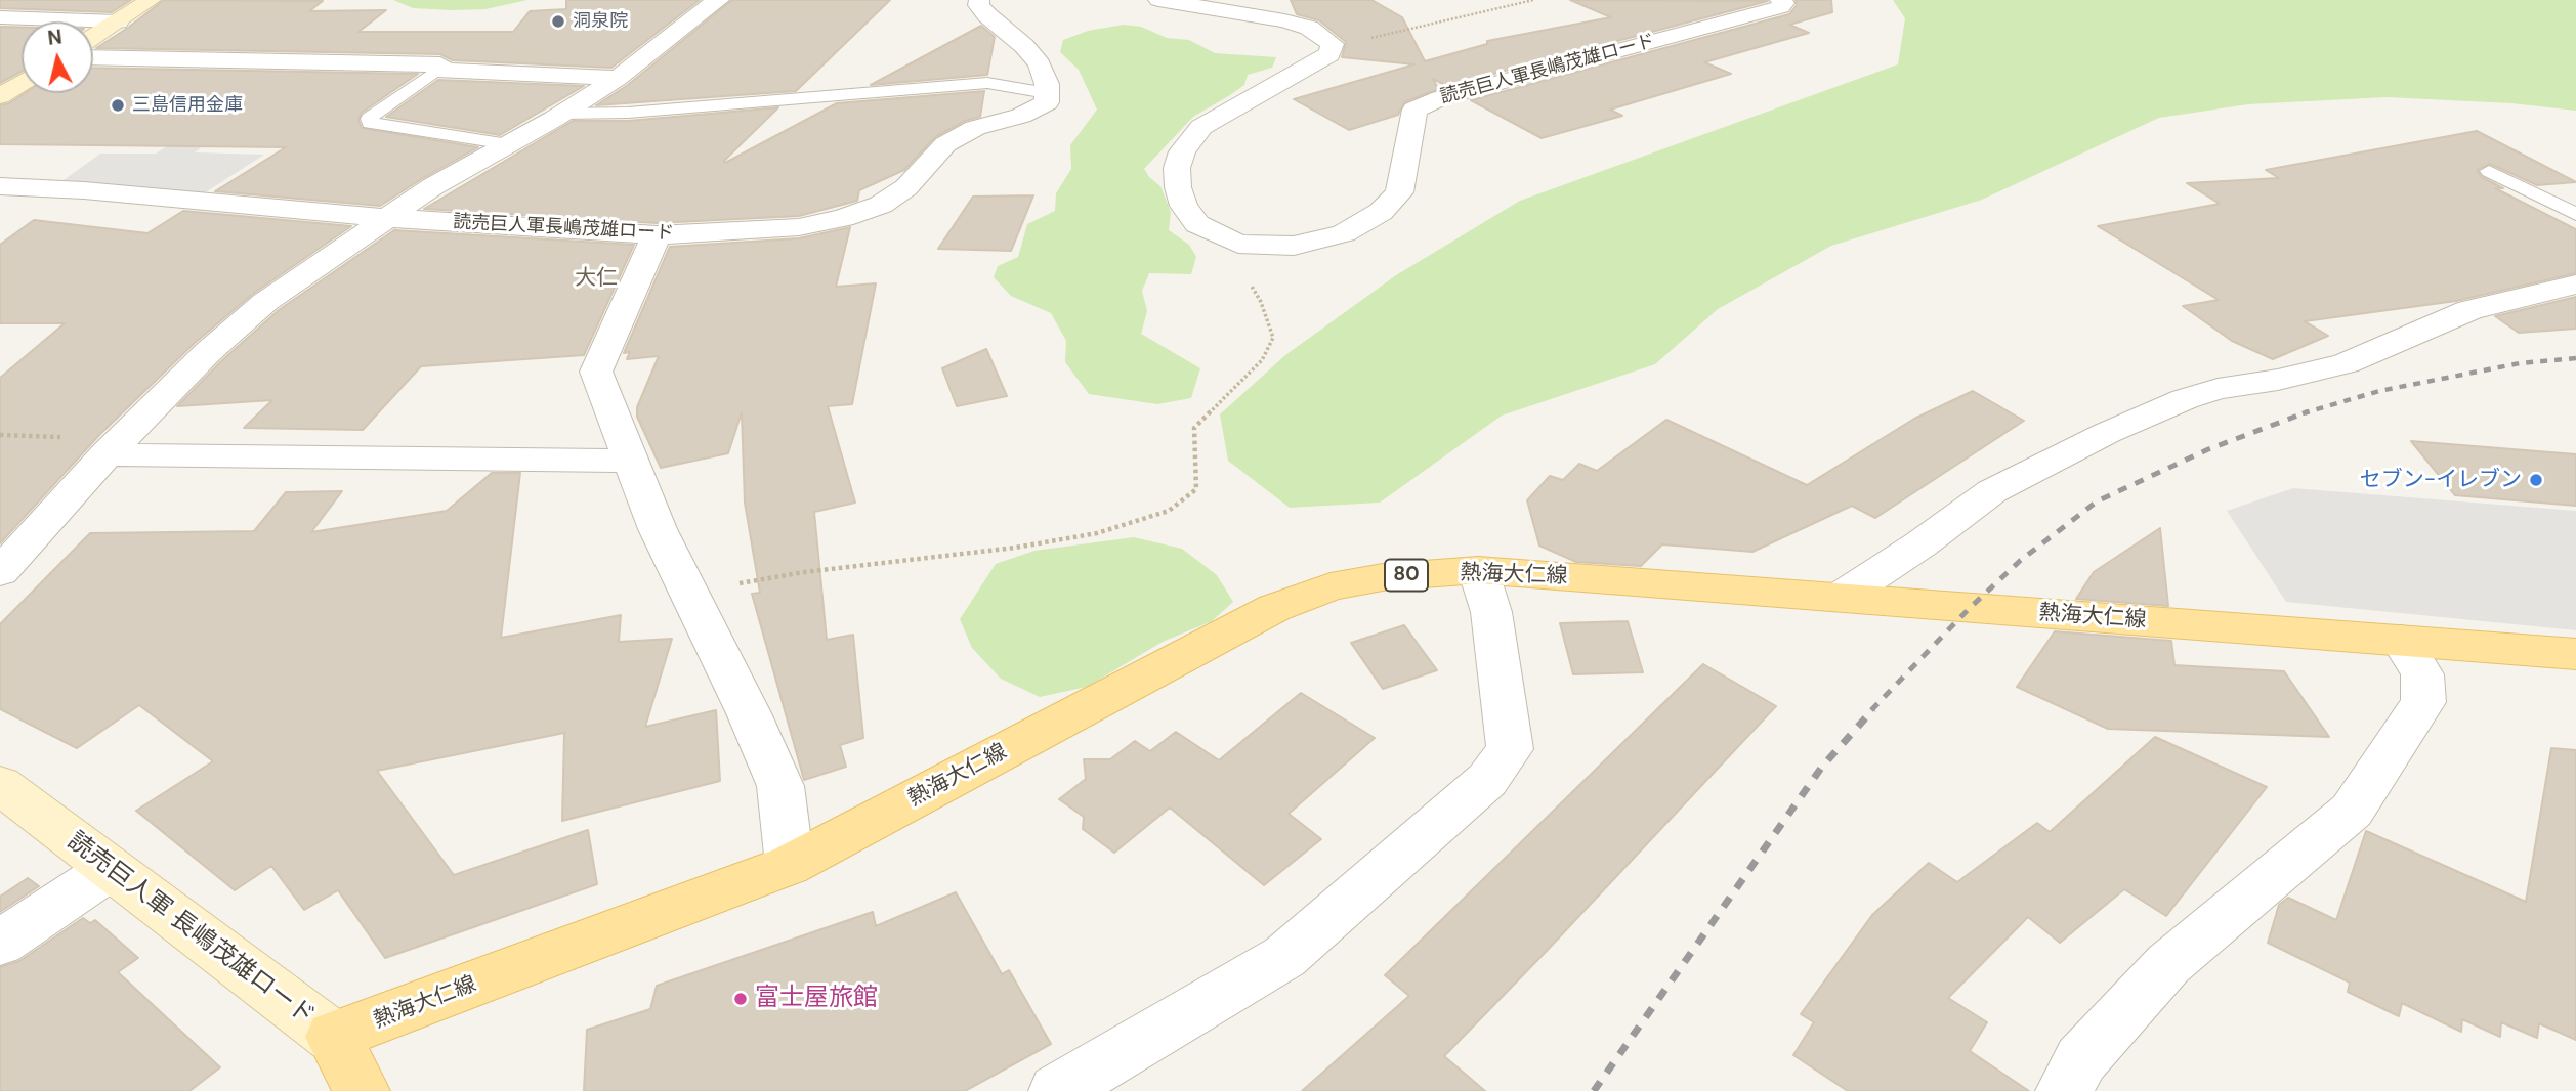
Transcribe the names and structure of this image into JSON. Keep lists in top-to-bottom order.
{
  "streets": {
    "main road": ["80", "熱海大仁線", "読売巨人軍 長嶋茂雄ロード"],
    "street": ["読売巨人軍長嶋茂雄ロード"]
  },
  "crossings": [
    ["熱海大仁線", "読売巨人軍 長嶋茂雄ロード"]
  ],
  "districts": ["大仁"],
  "places": [
    "洞泉院",
    "三島信用金庫",
    "セブン-イレブン",
    "富士屋旅館"
  ],
  "north": "top"
}
